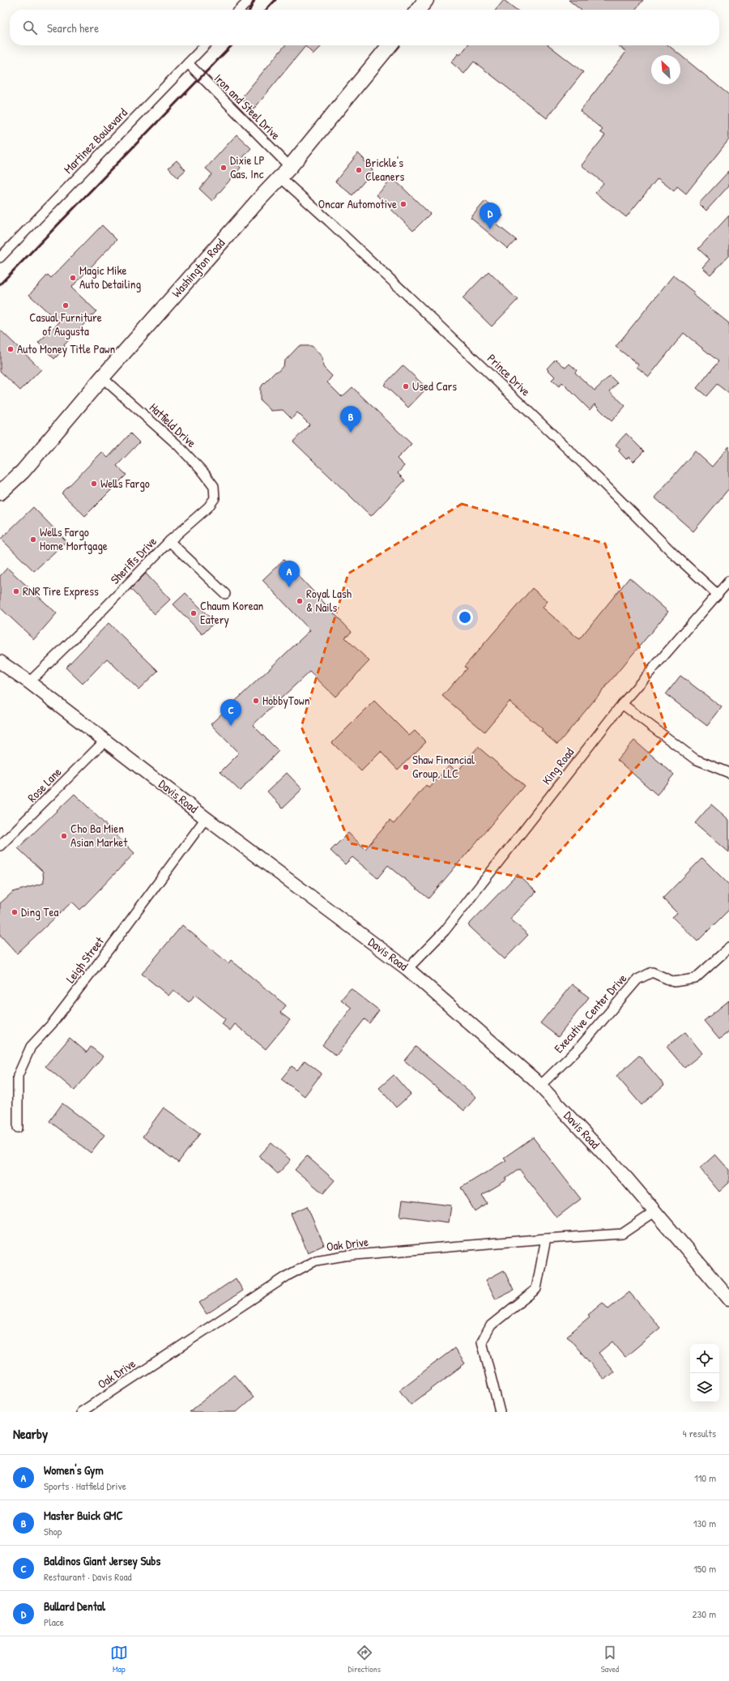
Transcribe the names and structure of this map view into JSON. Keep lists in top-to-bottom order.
{
  "streets": {
    "main road": ["Washington Road", "Davis Road"],
    "street": [
      "Iron and Steel Drive",
      "Martinez Boulevard",
      "Prince Drive",
      "Hatfield Drive",
      "Sheriffs Drive",
      "King Road",
      "Rose Lane",
      "Leigh Street",
      "Executive Center Drive",
      "Oak Drive"
    ]
  },
  "crossings": [
    ["Iron and Steel Drive", "Martinez Boulevard"],
    ["Iron and Steel Drive", "Washington Road"],
    ["Iron and Steel Drive", "Prince Drive"],
    ["Washington Road", "Prince Drive"],
    ["Washington Road", "Hatfield Drive"],
    ["Prince Drive", "King Road"],
    ["Hatfield Drive", "Sheriffs Drive"],
    ["Sheriffs Drive", "Davis Road"],
    ["King Road", "Davis Road"],
    ["Rose Lane", "Davis Road"],
    ["Davis Road", "Leigh Street"],
    ["Davis Road", "Executive Center Drive"],
    ["Davis Road", "Oak Drive"]
  ],
  "places": [
    "Dixie LP Gas, Inc",
    "Brickle's Cleaners",
    "Oncar Automotive",
    "Magic Mike Auto Detailing",
    "Casual Furniture of Augusta",
    "Auto Money Title Pawn",
    "Used Cars",
    "Wells Fargo",
    "Wells Fargo Home Mortgage",
    "RNR Tire Express",
    "Royal Lash & Nails",
    "Chaum Korean Eatery",
    "HobbyTown",
    "Shaw Financial Group, LLC",
    "Cho Ba Mien Asian Market",
    "Ding Tea"
  ],
  "north": "top left",
  "page": {
    "search": "Search here",
    "pins": [
      "D",
      "B",
      "A",
      "C"
    ],
    "heading": ["Nearby", "4 results"],
    "list": [
      {
        "mark": "A",
        "name": "Women's Gym",
        "note": "Sports · Hatfield Drive",
        "value": "110 m"
      },
      {
        "mark": "B",
        "name": "Master Buick GMC",
        "note": "Shop",
        "value": "130 m"
      },
      {
        "mark": "C",
        "name": "Baldinos Giant Jersey Subs",
        "note": "Restaurant · Davis Road",
        "value": "150 m"
      },
      {
        "mark": "D",
        "name": "Bullard Dental",
        "note": "Place",
        "value": "230 m"
      }
    ],
    "nav": ["Map", "Directions", "Saved"]
  }
}
